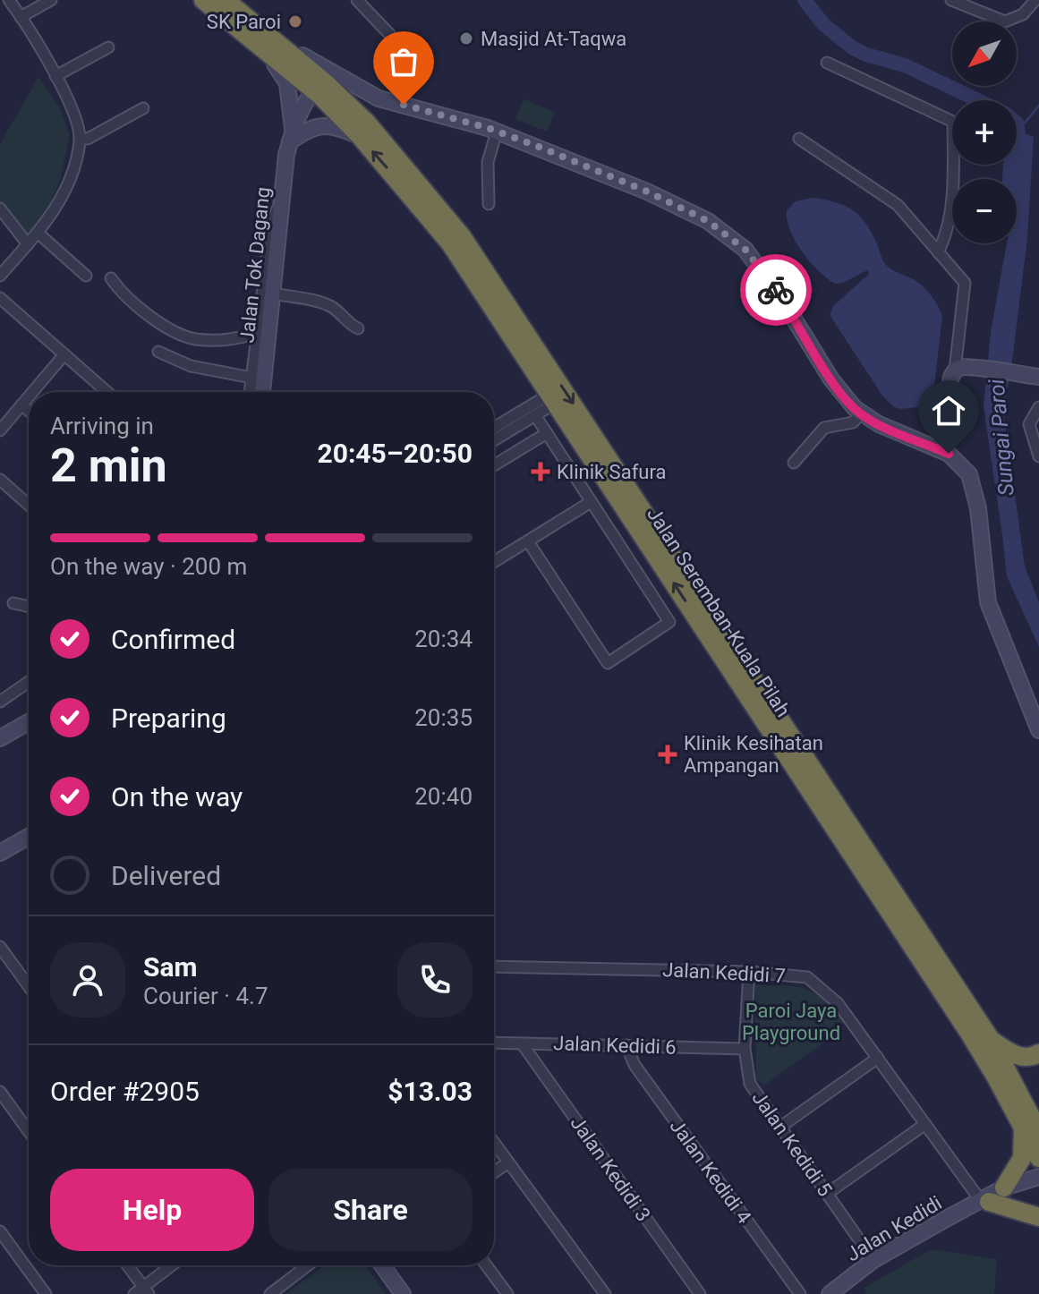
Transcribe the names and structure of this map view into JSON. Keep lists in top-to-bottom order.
{
  "streets": {
    "highway": ["Jalan Seremban-Kuala Pilah"],
    "street": [
      "Jalan Tok Dagang",
      "Jalan Kedidi 7",
      "Jalan Kedidi 6",
      "Jalan Kedidi 5",
      "Jalan Kedidi 3",
      "Jalan Kedidi 4",
      "Jalan Kedidi"
    ]
  },
  "crossings": [
    ["Jalan Tok Dagang", "Jalan Seremban-Kuala Pilah"],
    ["Jalan Kedidi 7", "Jalan Kedidi 5"],
    ["Jalan Kedidi 7", "Jalan Kedidi"],
    ["Jalan Kedidi 6", "Jalan Kedidi 5"],
    ["Jalan Kedidi 6", "Jalan Kedidi 3"],
    ["Jalan Kedidi 6", "Jalan Kedidi 4"],
    ["Jalan Kedidi 5", "Jalan Kedidi"]
  ],
  "water": ["Sungai Paroi"],
  "parks": ["Paroi Jaya Playground"],
  "places": {
    "other": ["SK Paroi", "Masjid At-Taqwa"],
    "health": ["Klinik Safura", "Klinik Kesihatan Ampangan"]
  },
  "north": "bottom left",
  "page": {
    "map_buttons": ["+", "−"],
    "heading": ["2 min", "Arriving in", "20:45–20:50"],
    "panel": [
      "Sam",
      "Courier · 4.7",
      "Order #2905",
      "$13.03"
    ],
    "bar": "On the way · 200 m",
    "list": [
      ["Confirmed", "20:34"],
      ["Preparing", "20:35"],
      ["On the way", "20:40"],
      "Delivered"
    ],
    "buttons": ["Help", "Share"]
  }
}
